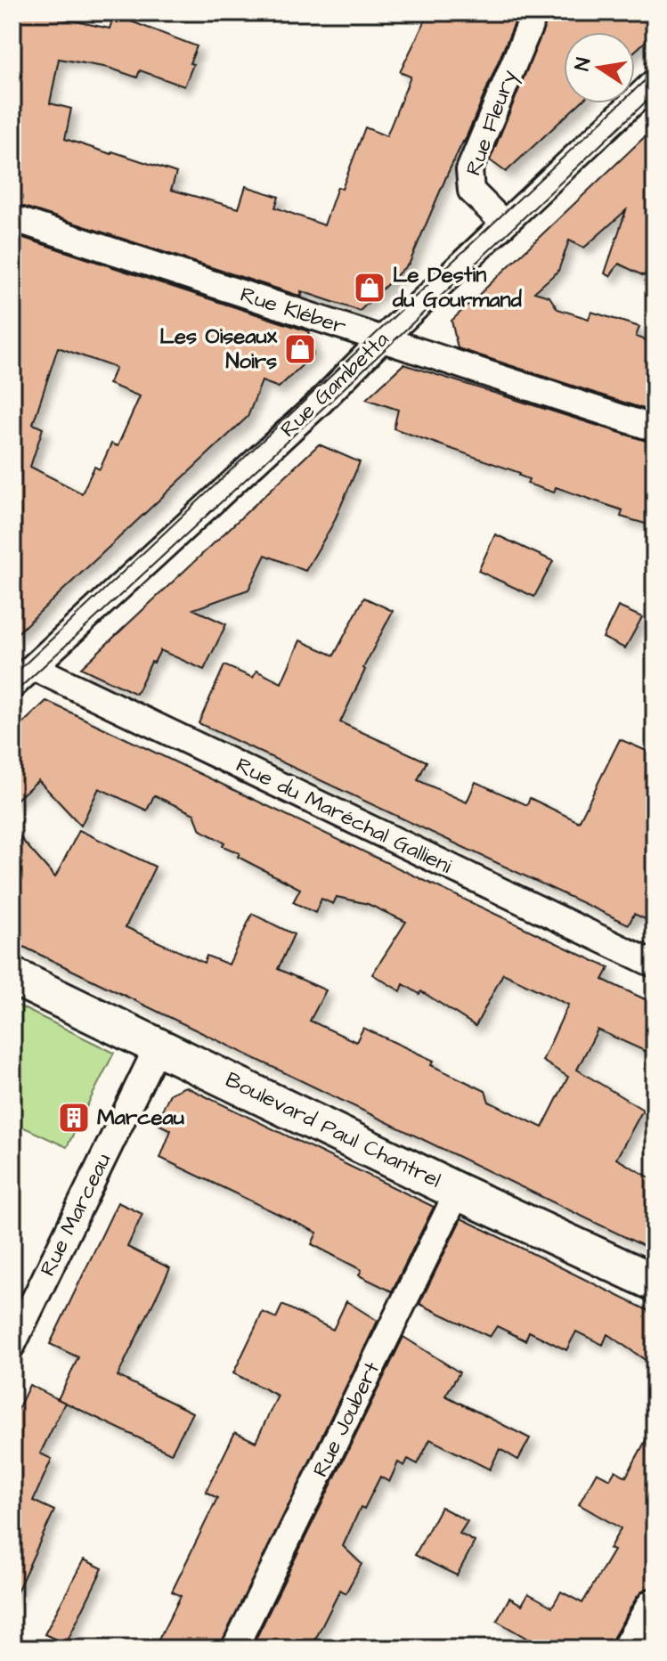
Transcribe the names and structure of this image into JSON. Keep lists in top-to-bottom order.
{
  "streets": {
    "street": [
      "Rue Fleury",
      "Rue Kléber",
      "Rue Gambetta",
      "Rue du Maréchal Gallieni",
      "Boulevard Paul Chantrel",
      "Rue Marceau",
      "Rue Joubert"
    ]
  },
  "crossings": [
    ["Rue Fleury", "Rue Gambetta"],
    ["Rue Kléber", "Rue Gambetta"],
    ["Rue Gambetta", "Rue du Maréchal Gallieni"],
    ["Boulevard Paul Chantrel", "Rue Marceau"],
    ["Boulevard Paul Chantrel", "Rue Joubert"]
  ],
  "places": {
    "shop": ["Le Destin du Gourmand", "Les Oiseaux Noirs"],
    "building": ["Marceau"]
  },
  "north": "left"
}
